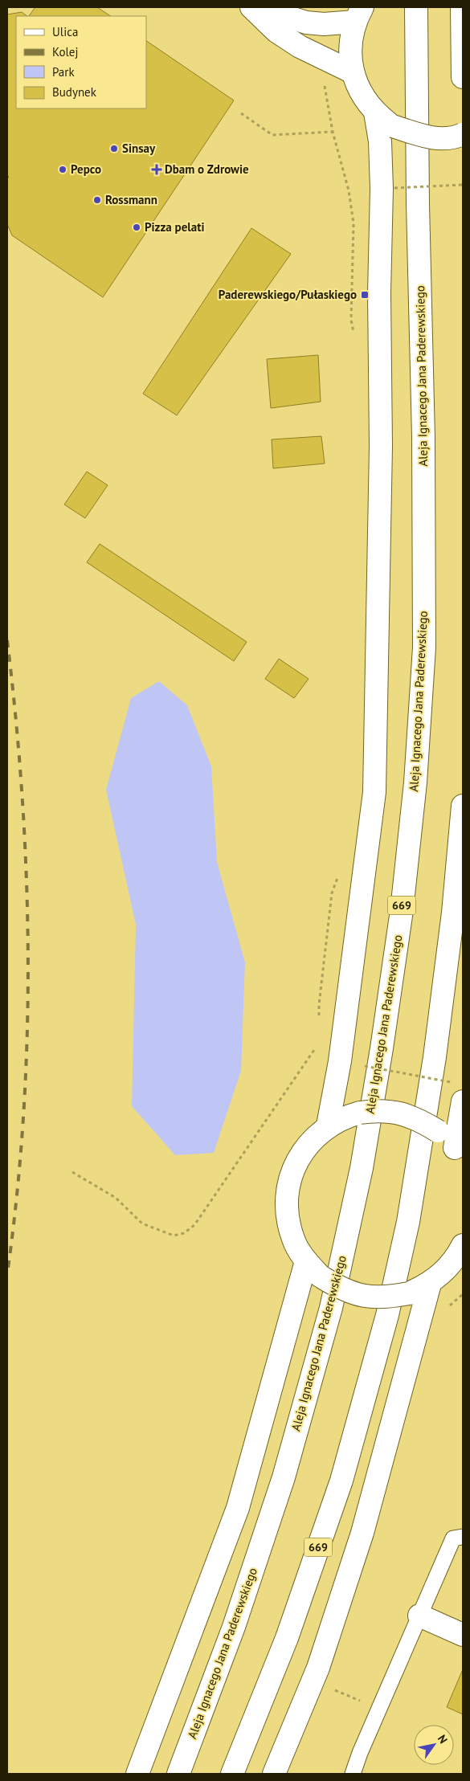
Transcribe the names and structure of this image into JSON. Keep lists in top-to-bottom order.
{
  "streets": {
    "main road": ["Aleja Ignacego Jana Paderewskiego", "669"]
  },
  "places": {
    "other": [
      "Sinsay",
      "Pepco",
      "Rossmann",
      "Pizza pelati"
    ],
    "health": ["Dbam o Zdrowie"],
    "transit": ["Paderewskiego/Pułaskiego"]
  },
  "legend": [
    "Ulica",
    "Kolej",
    "Park",
    "Budynek"
  ],
  "north": "top right"
}
